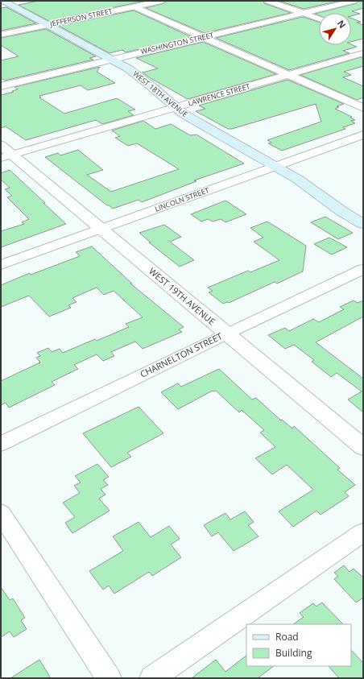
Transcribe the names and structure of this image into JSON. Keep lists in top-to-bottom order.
{
  "streets": {
    "main road": ["WEST 18TH AVENUE"],
    "street": [
      "JEFFERSON STREET",
      "WASHINGTON STREET",
      "LAWRENCE STREET",
      "LINCOLN STREET",
      "WEST 19TH AVENUE",
      "CHARNELTON STREET"
    ]
  },
  "crossings": [
    ["JEFFERSON STREET", "WEST 18TH AVENUE"],
    ["WASHINGTON STREET", "WEST 18TH AVENUE"],
    ["WEST 18TH AVENUE", "LAWRENCE STREET"],
    ["WEST 18TH AVENUE", "LINCOLN STREET"],
    ["LAWRENCE STREET", "WEST 19TH AVENUE"],
    ["LINCOLN STREET", "WEST 19TH AVENUE"],
    ["WEST 19TH AVENUE", "CHARNELTON STREET"]
  ],
  "legend": ["Road", "Building"],
  "north": "top right"
}
